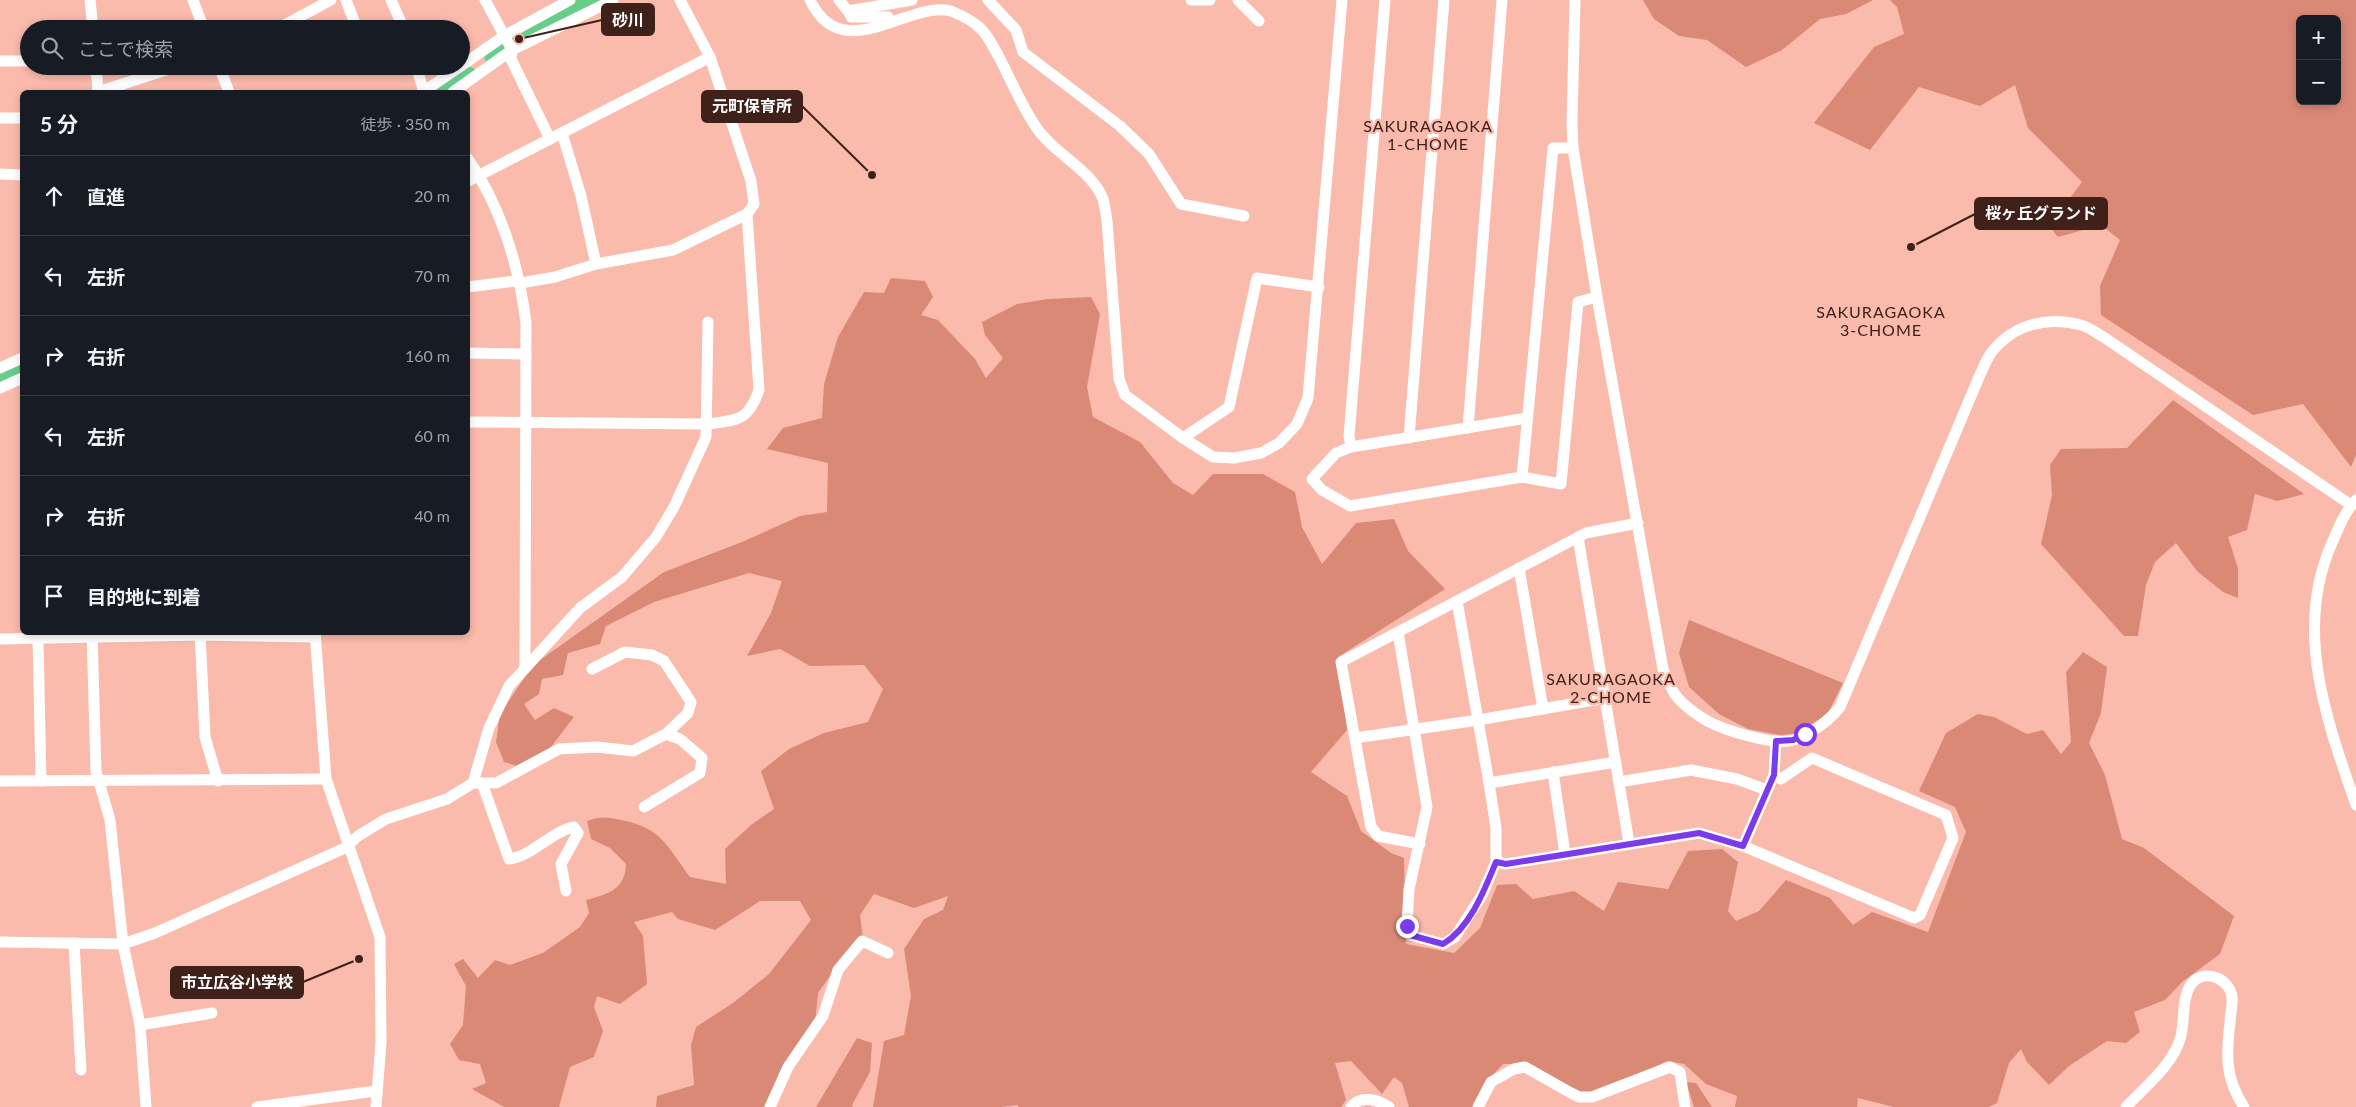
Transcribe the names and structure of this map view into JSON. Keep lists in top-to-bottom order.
{
  "districts": ["SAKURAGAOKA 1-CHOME", "SAKURAGAOKA 3-CHOME", "SAKURAGAOKA 2-CHOME"],
  "places": [
    "砂川",
    "元町保育所",
    "桜ヶ丘グランド",
    "市立広谷小学校"
  ],
  "page": {
    "map_buttons": ["+", "−"],
    "search": "ここで検索",
    "heading": ["5 分", "徒歩 · 350 m"],
    "list": [
      ["直進", "20 m"],
      ["左折", "70 m"],
      ["右折", "160 m"],
      ["左折", "60 m"],
      ["右折", "40 m"],
      "目的地に到着"
    ]
  }
}
